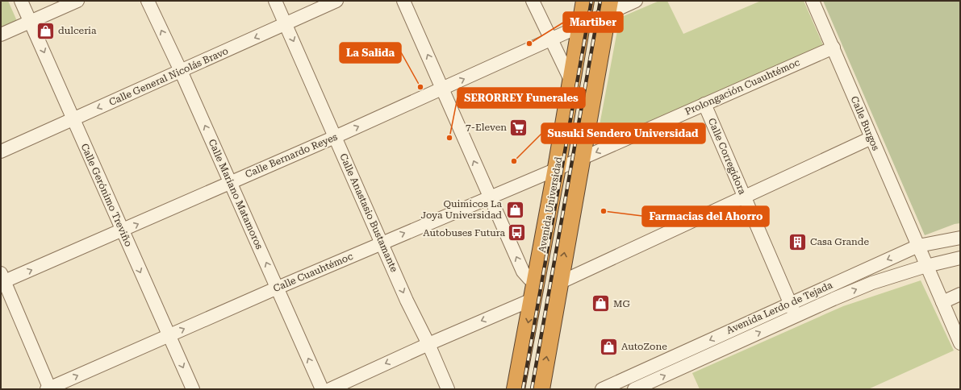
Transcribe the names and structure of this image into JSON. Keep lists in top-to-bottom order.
{
  "streets": {
    "highway": ["Avenida Universidad"],
    "street": [
      "Calle General Nicolás Bravo",
      "Prolongación Cuauhtémoc",
      "Calle Burgos",
      "Calle Bernardo Reyes",
      "Calle Corregidora",
      "Calle Mariano Matamoros",
      "Calle Gerónimo Treviño",
      "Calle Anastasio Bustamante",
      "Calle Cuauhtémoc",
      "Avenida Lerdo de Tejada"
    ]
  },
  "crossings": [
    ["Calle General Nicolás Bravo", "Calle Mariano Matamoros"],
    ["Calle General Nicolás Bravo", "Calle Gerónimo Treviño"],
    ["Calle General Nicolás Bravo", "Calle Anastasio Bustamante"],
    ["Prolongación Cuauhtémoc", "Calle Burgos"],
    ["Prolongación Cuauhtémoc", "Calle Corregidora"],
    ["Prolongación Cuauhtémoc", "Calle Cuauhtémoc"],
    ["Calle Burgos", "Avenida Lerdo de Tejada"],
    ["Calle Bernardo Reyes", "Calle Mariano Matamoros"],
    ["Calle Bernardo Reyes", "Calle Gerónimo Treviño"],
    ["Calle Bernardo Reyes", "Avenida Universidad"],
    ["Calle Bernardo Reyes", "Calle Anastasio Bustamante"],
    ["Calle Corregidora", "Avenida Lerdo de Tejada"],
    ["Calle Mariano Matamoros", "Calle Cuauhtémoc"],
    ["Calle Gerónimo Treviño", "Calle Cuauhtémoc"],
    ["Avenida Universidad", "Calle Cuauhtémoc"],
    ["Calle Anastasio Bustamante", "Calle Cuauhtémoc"]
  ],
  "one_way": [
    "Calle General Nicolás Bravo",
    "Calle Bernardo Reyes",
    "Calle Mariano Matamoros",
    "Calle Gerónimo Treviño",
    "Calle Anastasio Bustamante"
  ],
  "places": {
    "shop": [
      "dulceria",
      "Quimicos La Joya Universidad",
      "MG",
      "AutoZone"
    ],
    "other": [
      "Martiber",
      "La Salida",
      "SERORREY Funerales",
      "Susuki Sendero Universidad",
      "Farmacias del Ahorro"
    ],
    "supermarket": ["7-Eleven"],
    "bus stop": ["Autobuses Futura"],
    "building": ["Casa Grande"]
  }
}
